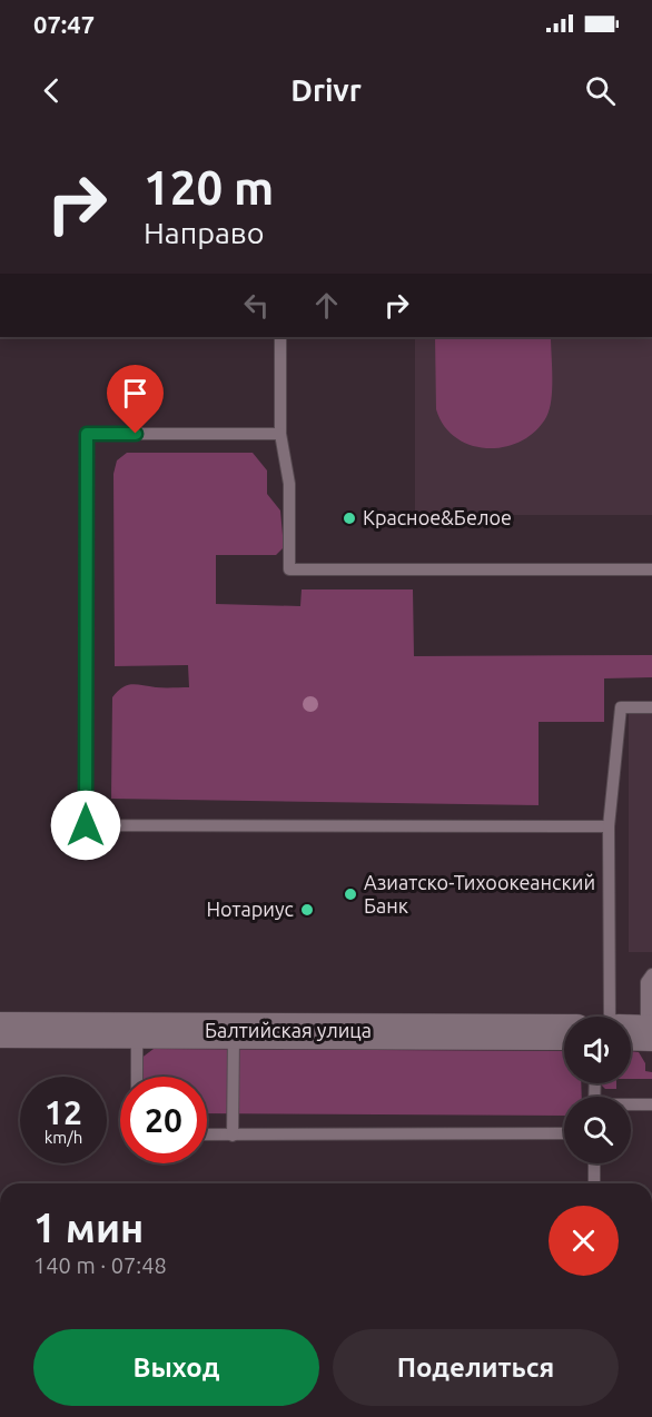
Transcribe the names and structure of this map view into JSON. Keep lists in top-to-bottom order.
{
  "streets": {
    "main road": ["Балтийская улица"]
  },
  "places": ["Красное&Белое", "Азиатско-Тихоокеанский Банк", "Нотариус"],
  "page": {
    "status": "07:47",
    "header": "Drivr",
    "turn": ["120 m", "Направо"],
    "speed": "12 km/h",
    "limit": "20",
    "heading": ["1 мин", "140 m · 07:48"],
    "buttons": ["Выход", "Поделиться"]
  }
}
